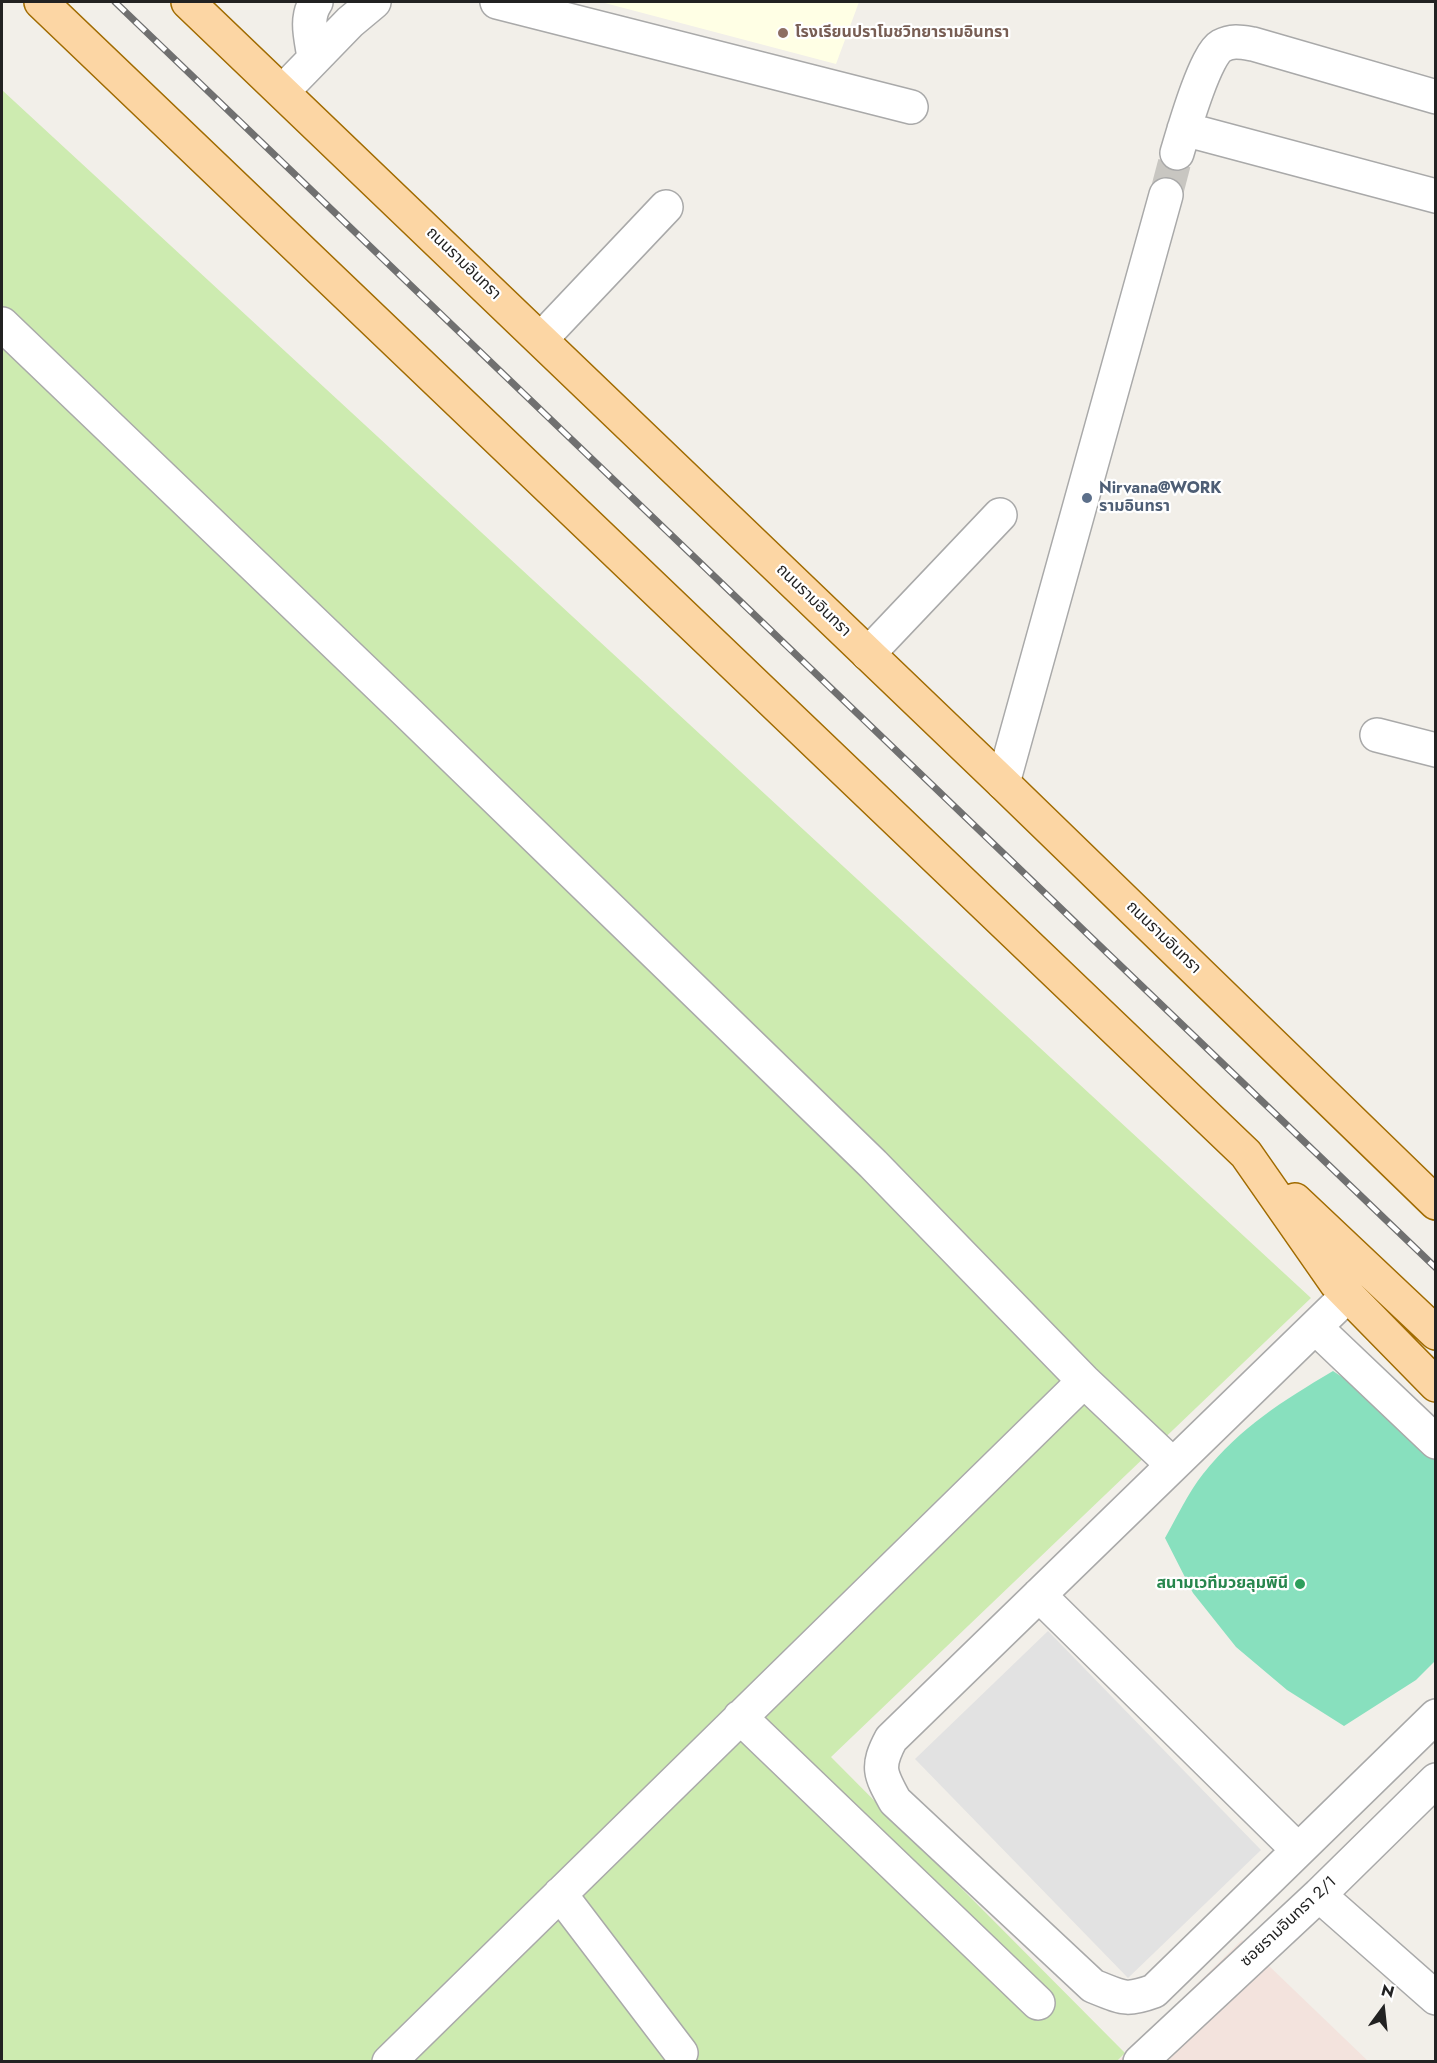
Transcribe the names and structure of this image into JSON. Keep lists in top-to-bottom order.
{
  "streets": {
    "main road": ["ถนนรามอินทรา"],
    "street": ["ซอยรามอินทรา 2/1"]
  },
  "places": ["โรงเรียนปราโมชวิทยารามอินทรา", "Nirvana@WORK รามอินทรา", "สนามเวทีมวยลุมพินี"],
  "north": "top"
}
